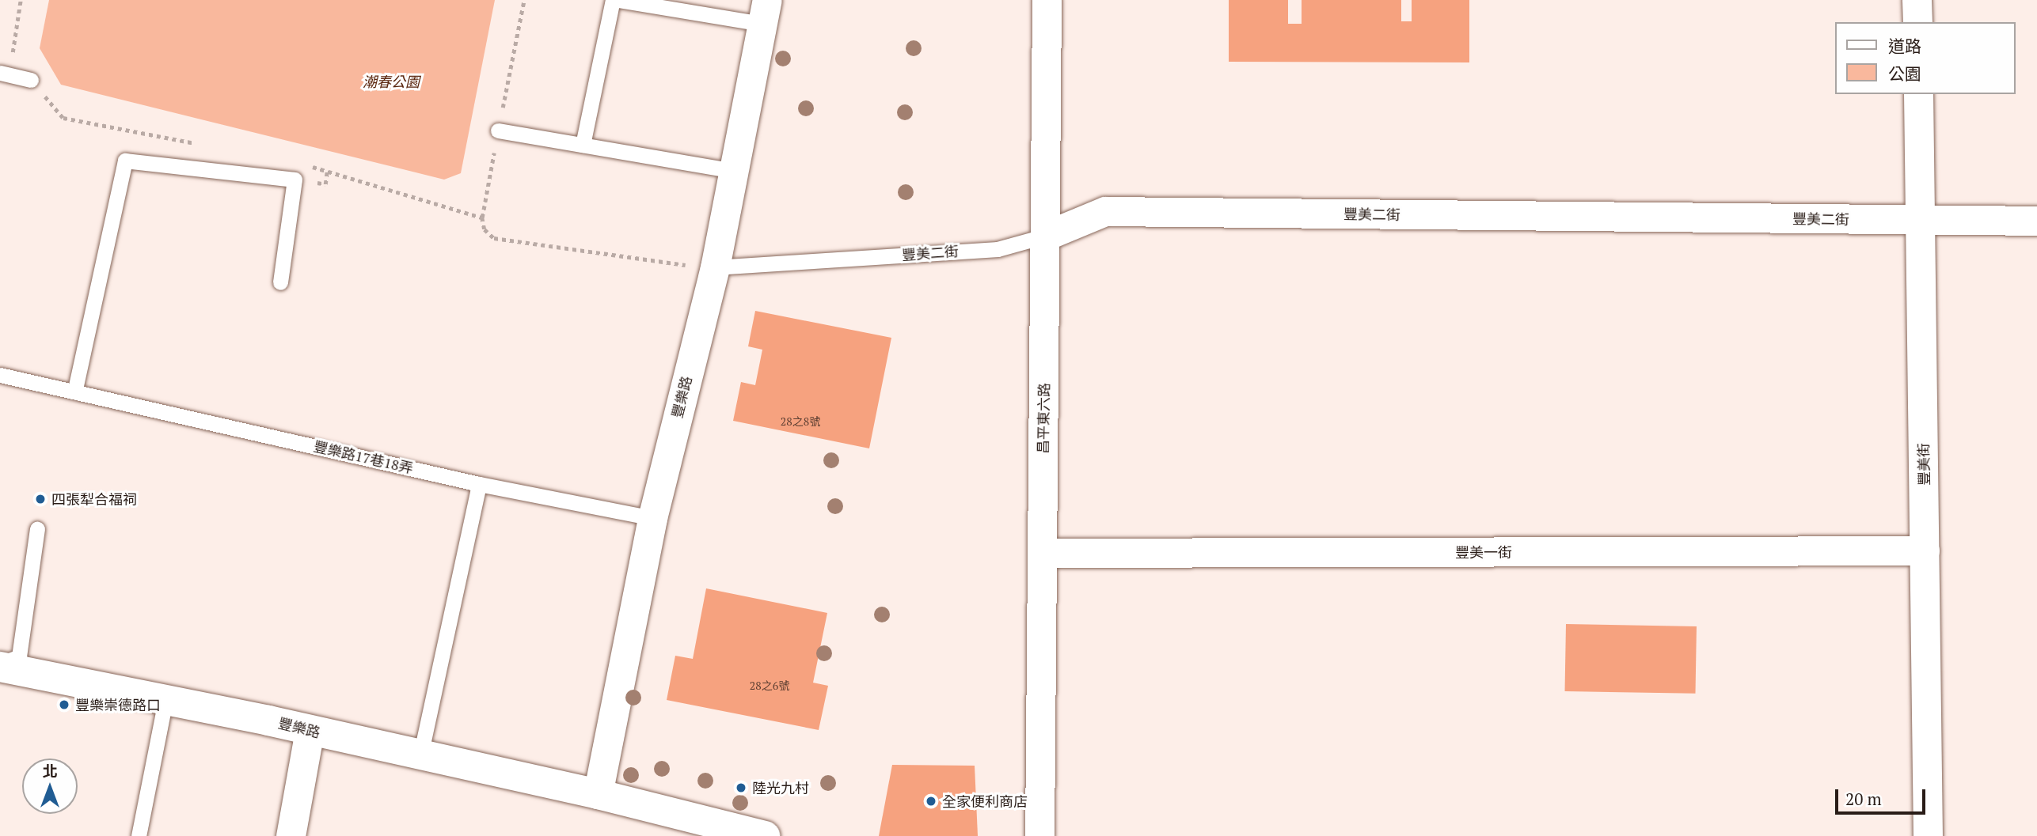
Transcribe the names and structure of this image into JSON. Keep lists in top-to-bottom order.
{
  "streets": {
    "street": [
      "豐美二街",
      "豐樂路",
      "昌平東六路",
      "豐美街",
      "豐美一街"
    ],
    "lane": ["豐樂路17巷18弄"]
  },
  "crossings": [
    ["豐美二街", "豐樂路"],
    ["豐美二街", "昌平東六路"],
    ["豐美二街", "豐美街"],
    ["豐樂路", "豐樂路17巷18弄"],
    ["昌平東六路", "豐美一街"],
    ["豐美街", "豐美一街"]
  ],
  "parks": ["潮春公園"],
  "places": [
    "四張犁合福祠",
    "豐樂崇德路口",
    "陸光九村",
    "全家便利商店"
  ],
  "house_numbers": ["28之8號", "28之6號"],
  "legend": ["道路", "公園"],
  "scale_bar": "20 m",
  "north": "top"
}
